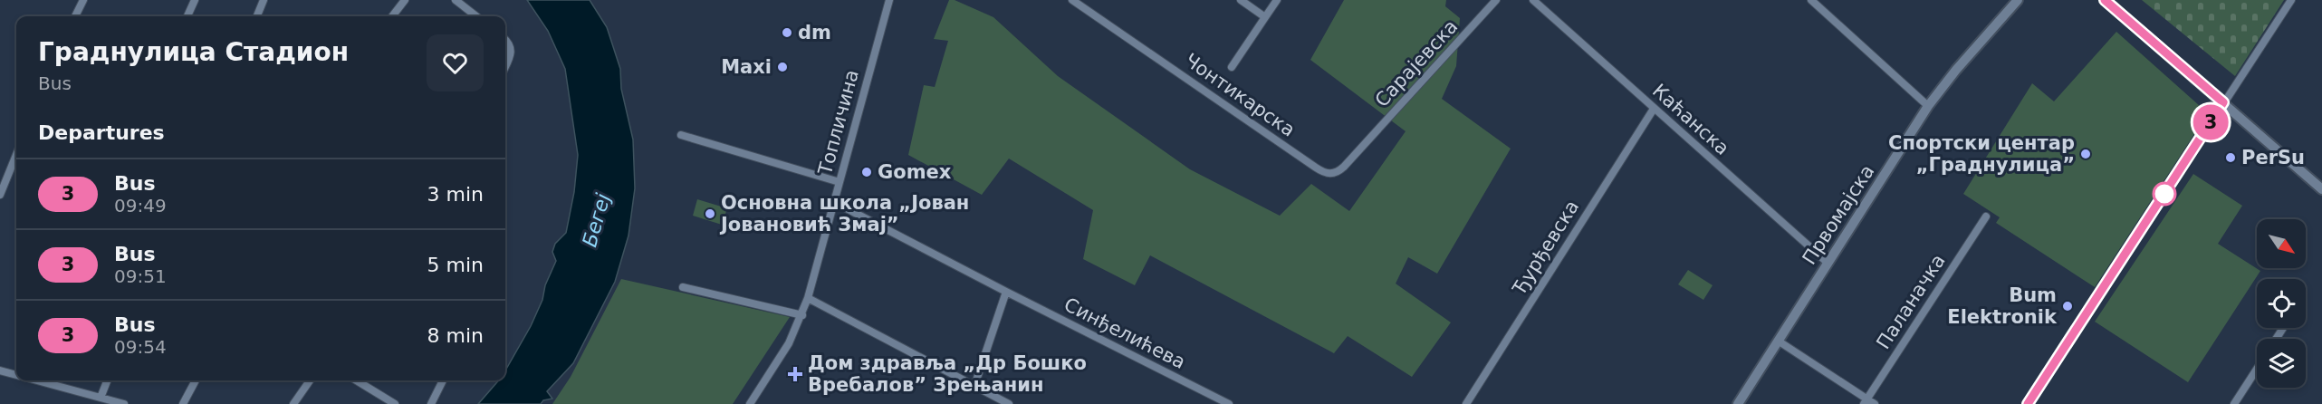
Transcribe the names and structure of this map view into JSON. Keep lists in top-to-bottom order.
{
  "streets": {
    "street": [
      "Сарајевска",
      "Чонтикарска",
      "Каћанска",
      "Топличина",
      "Првомајска",
      "Ђурђевска",
      "Паланачка",
      "Синђелићева"
    ]
  },
  "crossings": [
    ["Сарајевска", "Чонтикарска"],
    ["Каћанска", "Првомајска"],
    ["Каћанска", "Ђурђевска"],
    ["Топличина", "Синђелићева"]
  ],
  "water": ["Бегеј"],
  "places": {
    "other": [
      "dm",
      "Maxi",
      "Спортски центар „Граднулица”",
      "PerSu",
      "Gomex",
      "Основна школа „Јован Јовановић Змај”",
      "Bum Elektronik"
    ],
    "health": ["Дом здравља „Др Бошко Вребалов” Зрењанин"]
  },
  "lines": ["bus line 3"],
  "north": "bottom right",
  "page": {
    "on_map": "3",
    "heading": [
      ["Граднулица Стадион", "Bus"],
      "Departures"
    ],
    "list": [
      {
        "mark": "3",
        "name": "Bus",
        "note": "09:49",
        "value": "3 min"
      },
      {
        "mark": "3",
        "name": "Bus",
        "note": "09:51",
        "value": "5 min"
      },
      {
        "mark": "3",
        "name": "Bus",
        "note": "09:54",
        "value": "8 min"
      }
    ]
  }
}
